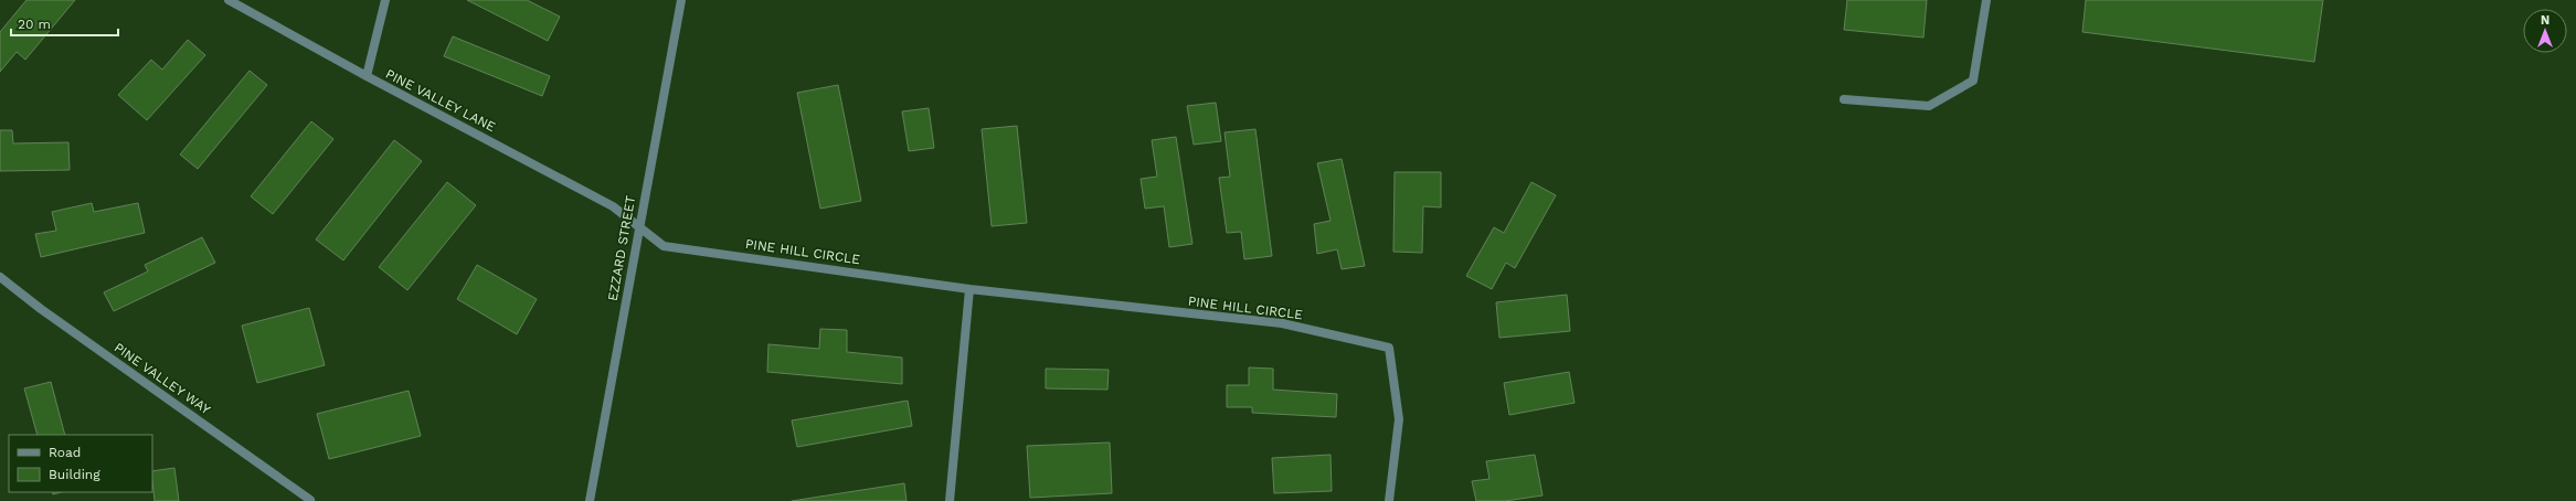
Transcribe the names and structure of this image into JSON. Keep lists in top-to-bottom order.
{
  "streets": {
    "street": [
      "PINE VALLEY LANE",
      "EZZARD STREET",
      "PINE HILL CIRCLE",
      "PINE VALLEY WAY"
    ]
  },
  "crossings": [
    ["PINE VALLEY LANE", "EZZARD STREET"],
    ["PINE VALLEY LANE", "PINE HILL CIRCLE"],
    ["EZZARD STREET", "PINE HILL CIRCLE"]
  ],
  "legend": ["Road", "Building"],
  "scale_bar": "20 m",
  "north": "top"
}
